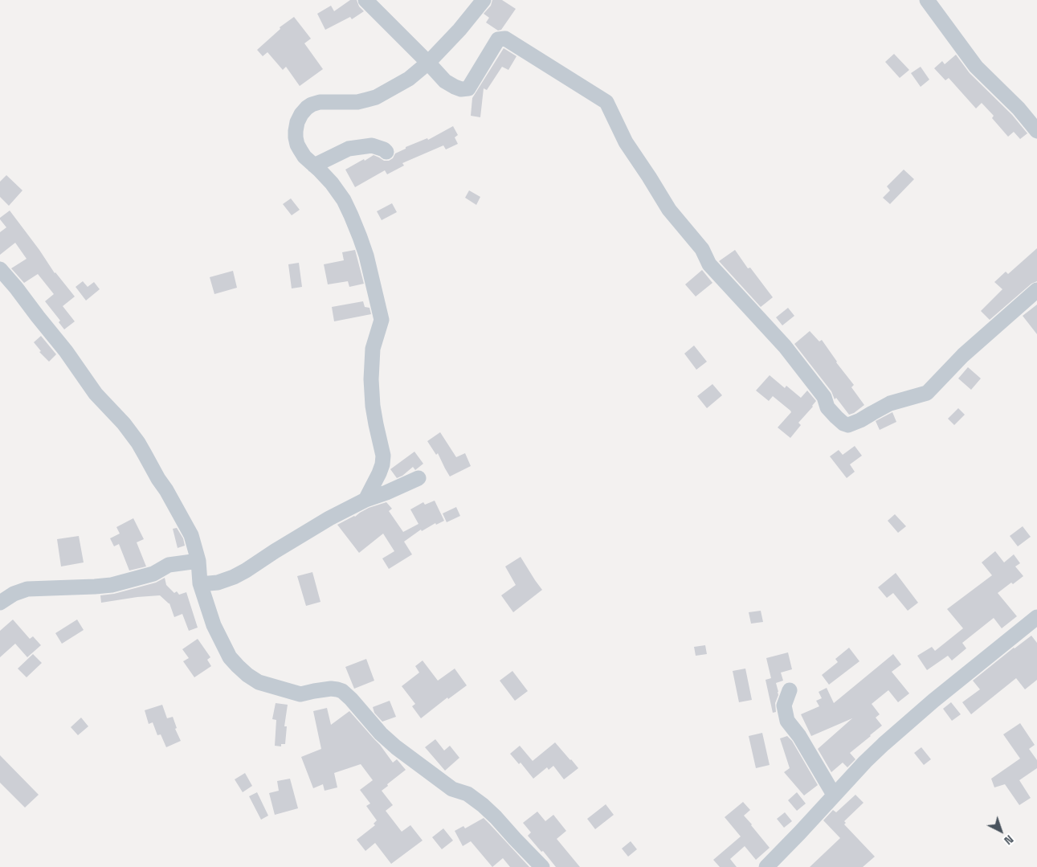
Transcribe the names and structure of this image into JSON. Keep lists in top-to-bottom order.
{
  "north": "bottom right"
}
